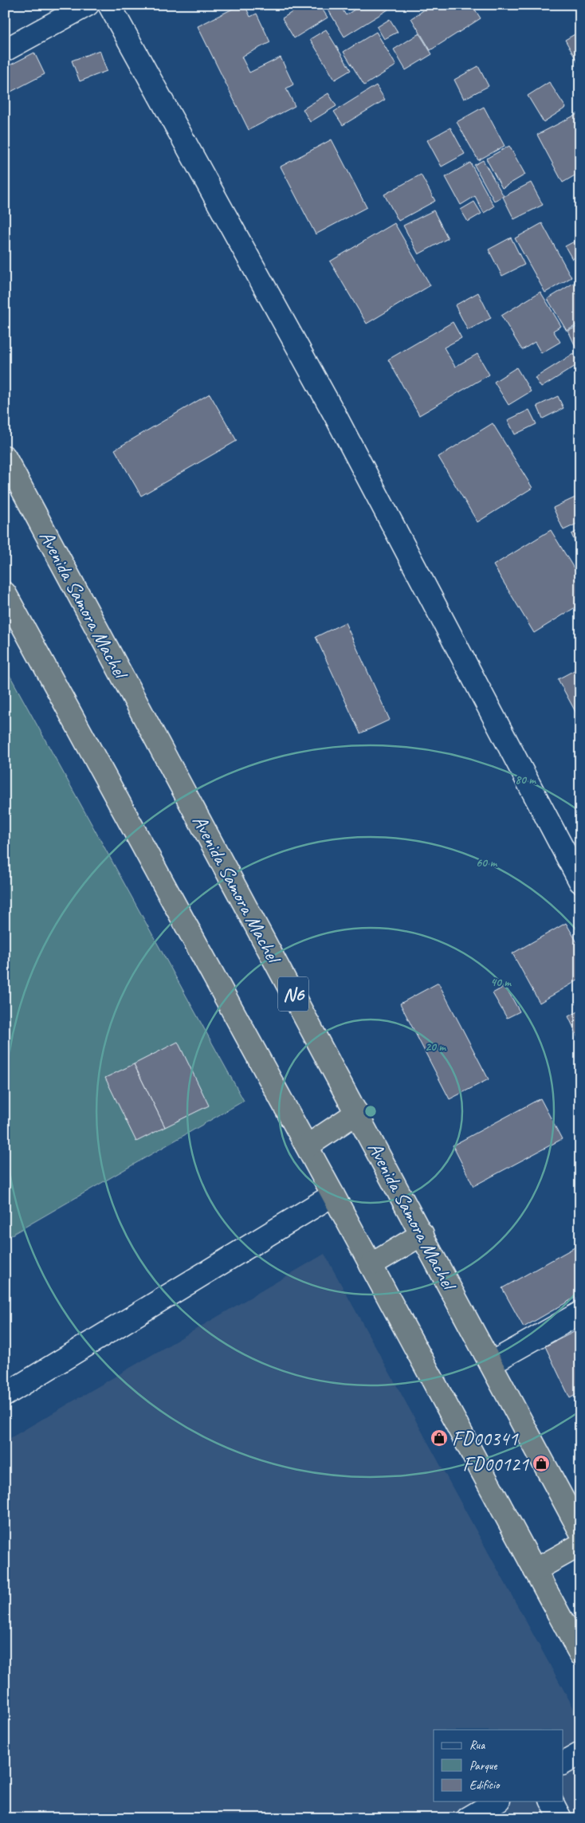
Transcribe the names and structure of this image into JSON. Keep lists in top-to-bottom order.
{
  "streets": {
    "highway": ["Avenida Samora Machel", "N6"]
  },
  "places": {
    "shop": ["FD00341", "FD00121"]
  },
  "legend": ["Rua", "Parque", "Edifício"],
  "rings": [
    "80 m",
    "60 m",
    "40 m",
    "20 m"
  ]
}
